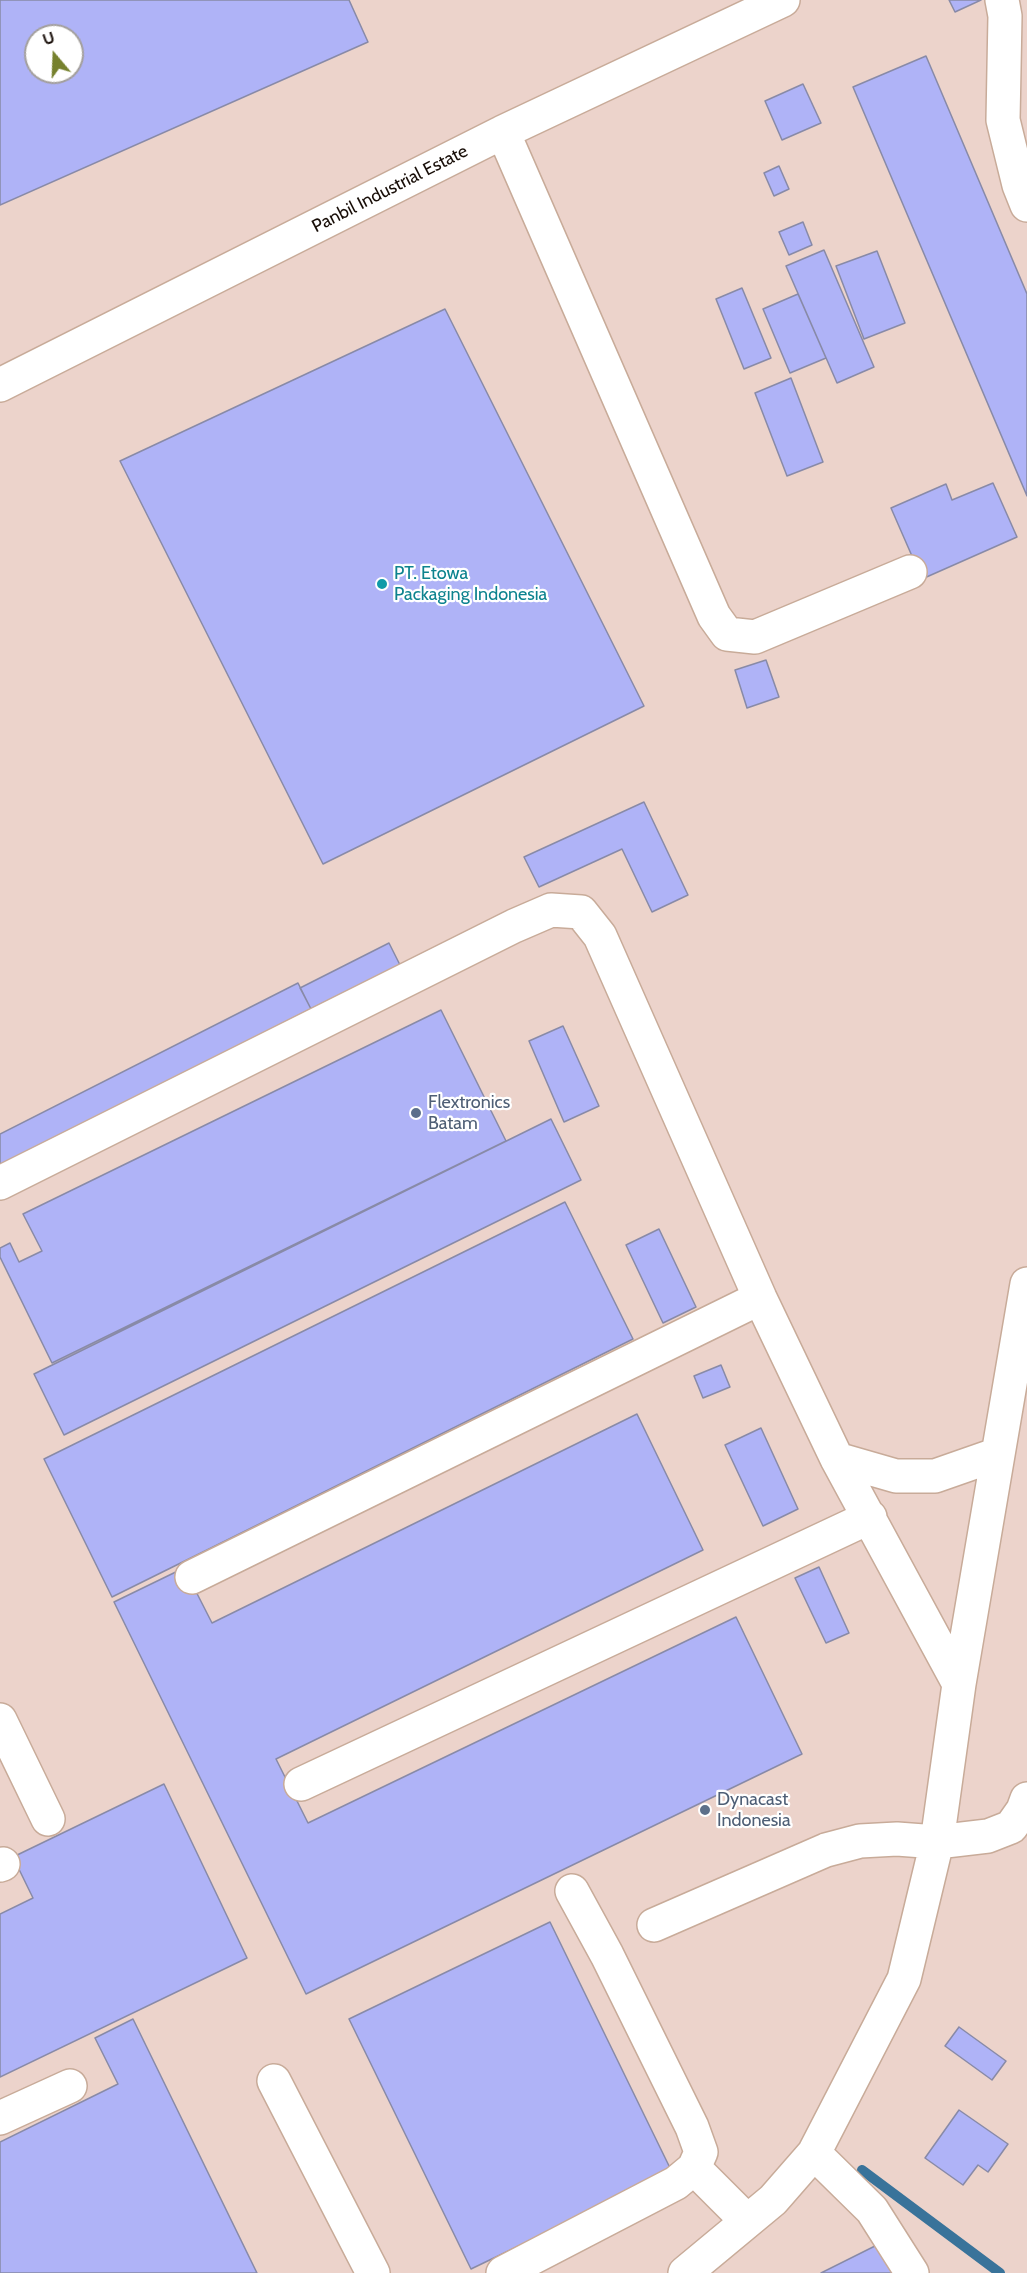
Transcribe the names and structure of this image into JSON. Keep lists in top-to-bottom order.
{
  "streets": {
    "lane": ["Panbil Industrial Estate"]
  },
  "places": ["PT. Etowa Packaging Indonesia", "Flextronics Batam", "Dynacast Indonesia"],
  "north": "top"
}
